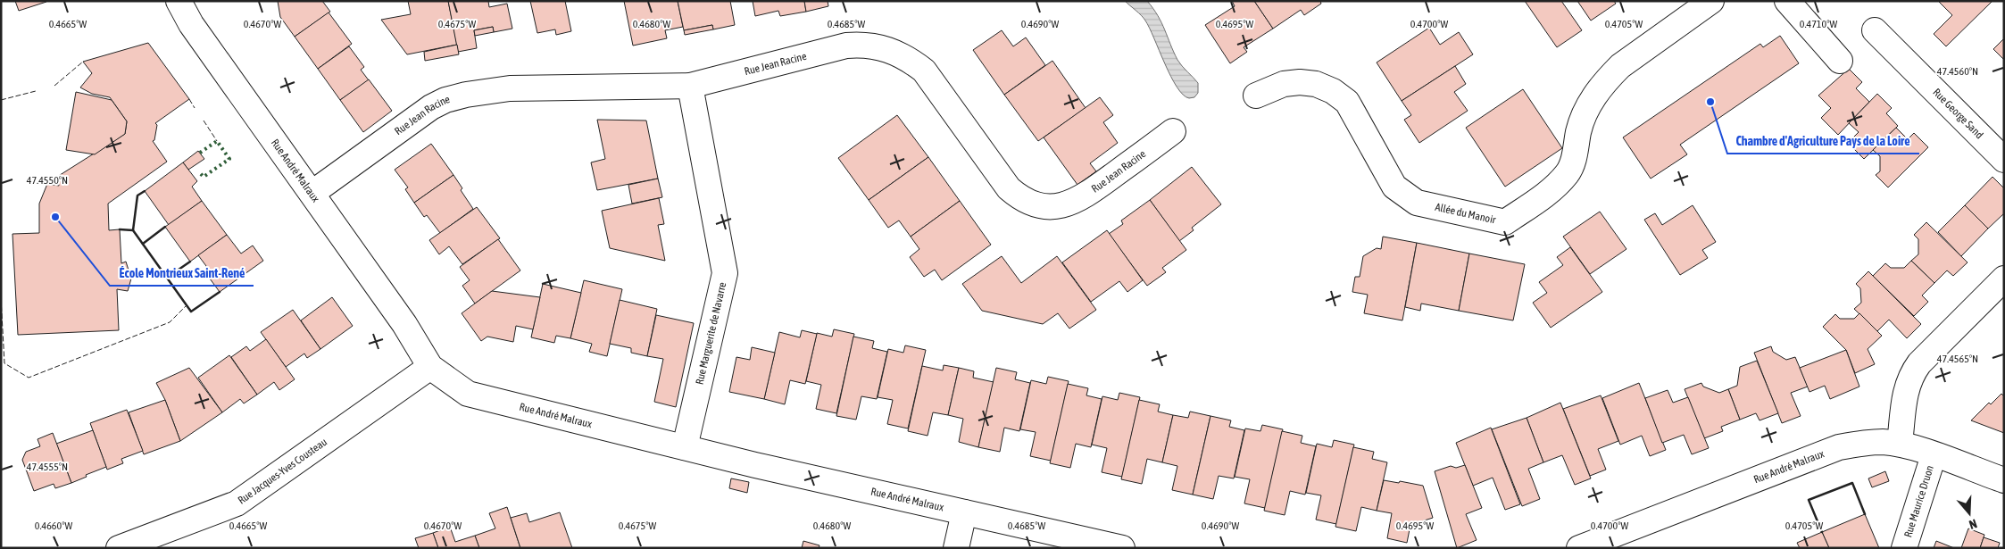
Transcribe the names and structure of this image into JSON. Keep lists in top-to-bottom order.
{
  "streets": {
    "street": [
      "Rue Jean Racine",
      "Rue George Sand",
      "Rue André Malraux",
      "Allée du Manoir",
      "Rue Marguerite de Navarre",
      "Rue Jacques-Yves Cousteau",
      "Rue Maurice Druon"
    ]
  },
  "crossings": [
    ["Rue Jean Racine", "Rue André Malraux"],
    ["Rue Jean Racine", "Rue Marguerite de Navarre"],
    ["Rue André Malraux", "Rue Marguerite de Navarre"],
    ["Rue André Malraux", "Rue Jacques-Yves Cousteau"],
    ["Rue André Malraux", "Rue Maurice Druon"]
  ],
  "places": ["Chambre d'Agriculture Pays de la Loire", "École Montrieux Saint-René"],
  "north": "bottom",
  "coordinates": [
    "0.4675°W",
    "0.4690°W",
    "0.4665°W",
    "0.4670°W",
    "0.4680°W",
    "0.4685°W",
    "0.4695°W",
    "0.4700°W",
    "0.4705°W",
    "0.4710°W",
    "47.4560°N",
    "47.4550°N",
    "47.4565°N",
    "47.4555°N",
    "0.4660°W"
  ]
}
